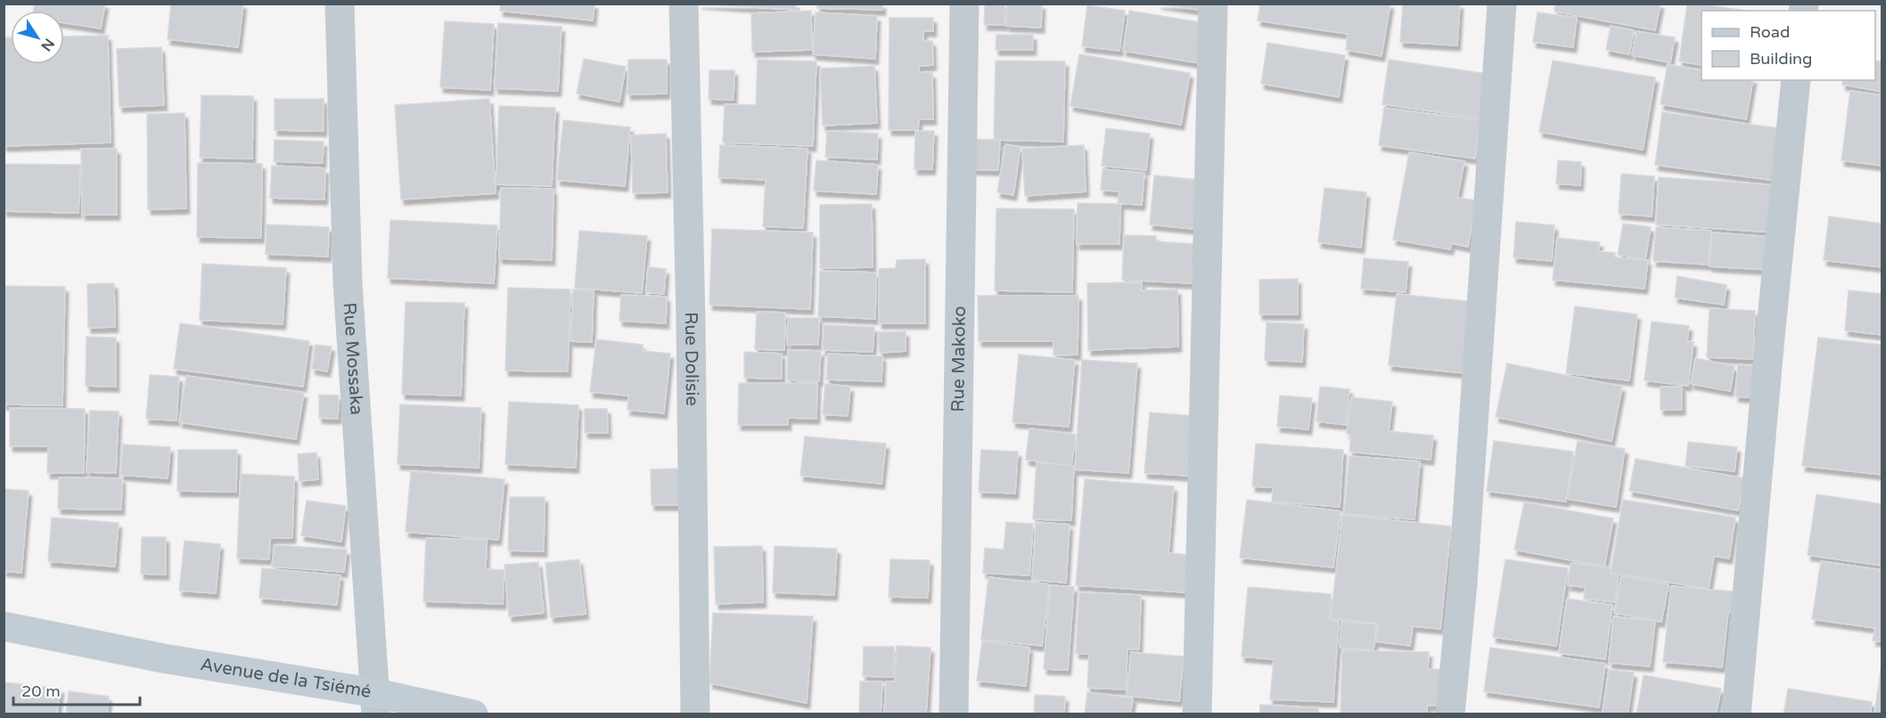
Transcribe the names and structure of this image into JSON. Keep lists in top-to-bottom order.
{
  "streets": {
    "main road": ["Avenue de la Tsiémé"],
    "street": ["Rue Mossaka", "Rue Dolisie", "Rue Makoko"]
  },
  "crossings": [
    ["Rue Mossaka", "Avenue de la Tsiémé"]
  ],
  "legend": ["Road", "Building"],
  "scale_bar": "20 m",
  "north": "bottom right"
}
